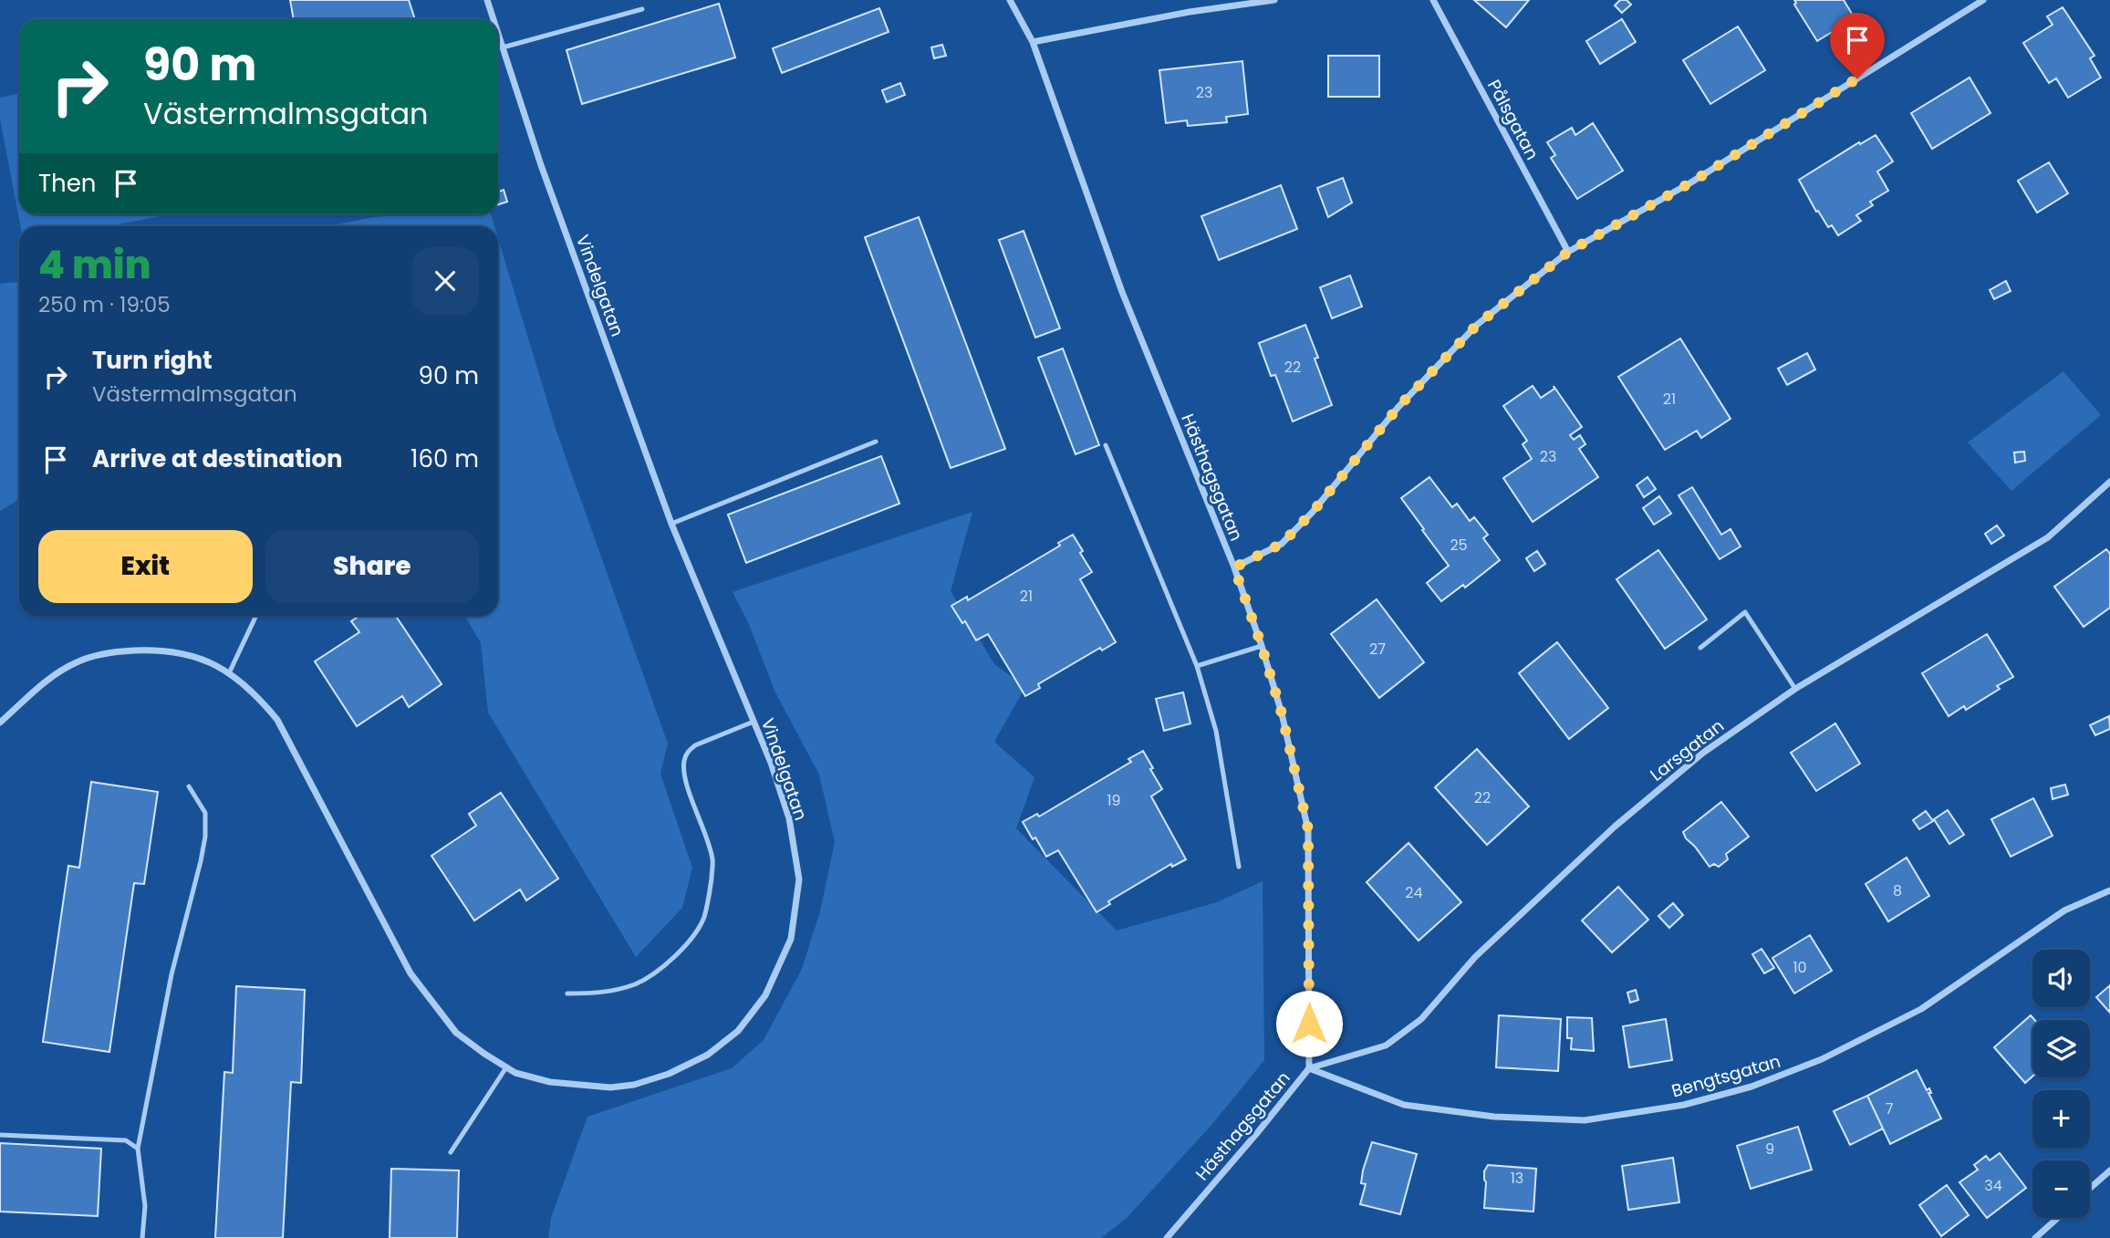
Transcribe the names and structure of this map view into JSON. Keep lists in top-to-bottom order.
{
  "streets": {
    "street": [
      "Pålsgatan",
      "Vindelgatan",
      "Hästhagsgatan",
      "Larsgatan",
      "Bengtsgatan"
    ]
  },
  "crossings": [
    ["Hästhagsgatan", "Larsgatan"],
    ["Hästhagsgatan", "Bengtsgatan"],
    ["Larsgatan", "Bengtsgatan"]
  ],
  "house_numbers": [
    "23",
    "22",
    "21",
    "23",
    "25",
    "21",
    "27",
    "22",
    "19",
    "8",
    "24",
    "10",
    "7",
    "9",
    "13",
    "34"
  ],
  "page": {
    "turn": ["90 m", "Västermalmsgatan"],
    "then": "Then",
    "heading": ["4 min", "250 m · 19:05"],
    "list": [
      {
        "name": "Turn right",
        "note": "Västermalmsgatan",
        "value": "90 m"
      },
      {
        "name": "Arrive at destination",
        "value": "160 m"
      }
    ],
    "buttons": ["Exit", "Share"],
    "map_buttons": ["+", "−"]
  }
}
